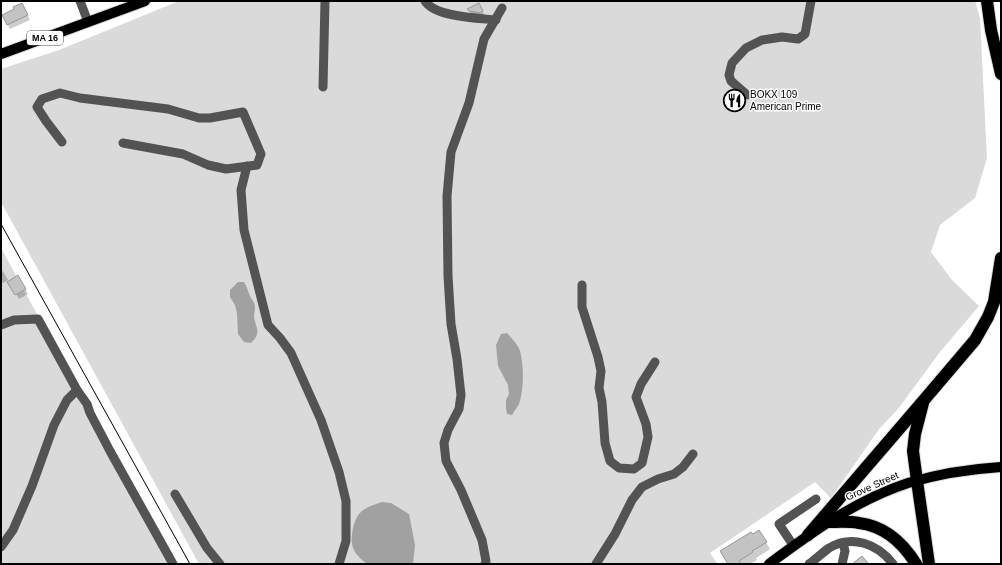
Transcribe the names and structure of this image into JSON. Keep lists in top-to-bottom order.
{
  "streets": {
    "main road": ["MA 16", "Grove Street"]
  },
  "places": {
    "restaurant": ["BOKX 109 American Prime"]
  }
}
